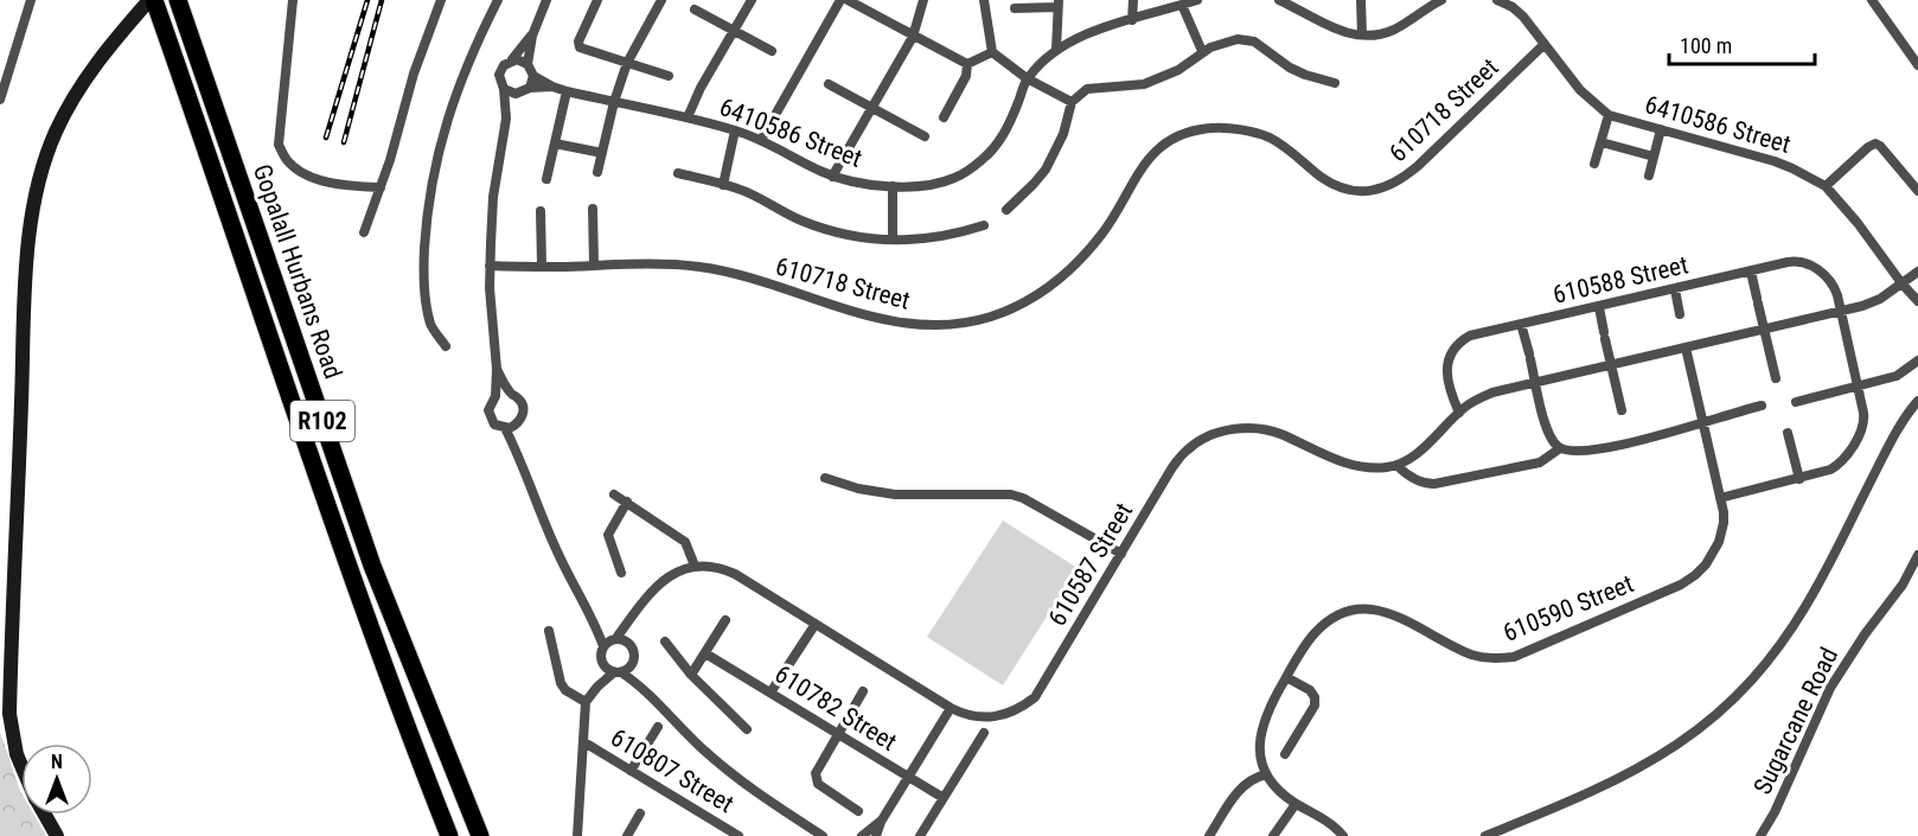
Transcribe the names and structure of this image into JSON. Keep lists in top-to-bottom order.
{
  "streets": {
    "highway": ["Gopalall Hurbans Road", "R102"],
    "street": [
      "610718 Street",
      "6410586 Street",
      "610588 Street",
      "610587 Street",
      "610590 Street",
      "610782 Street",
      "Sugarcane Road",
      "610807 Street"
    ]
  },
  "crossings": [
    ["610718 Street", "6410586 Street"],
    ["610588 Street", "610590 Street"]
  ],
  "scale_bar": "100 m",
  "north": "top"
}
